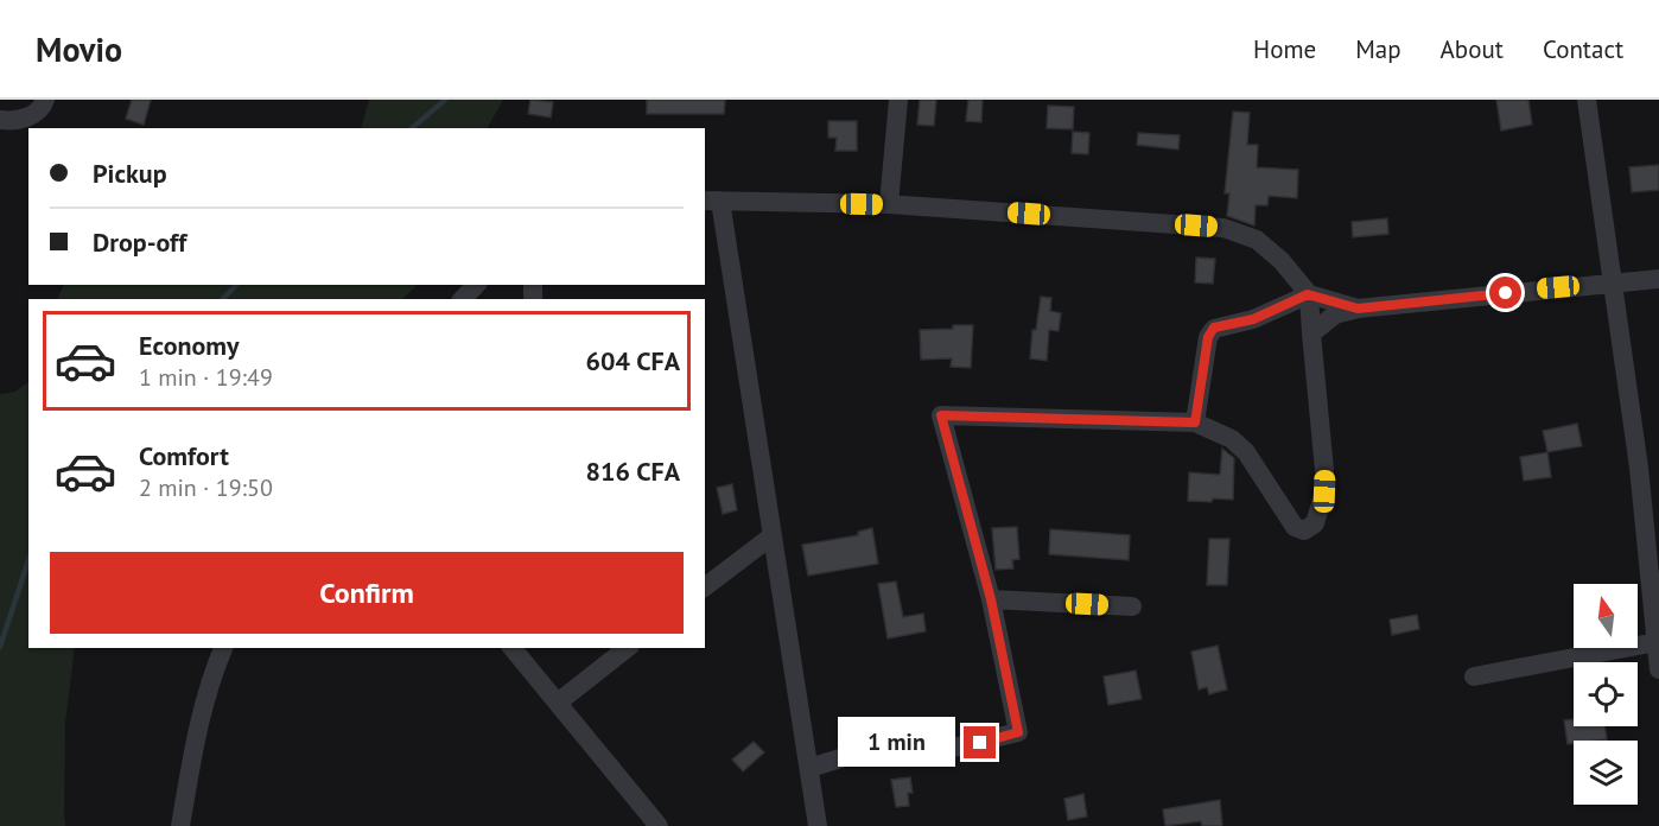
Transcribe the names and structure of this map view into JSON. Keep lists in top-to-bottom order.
{
  "north": "top",
  "page": {
    "header": "Movio",
    "nav": [
      "Home",
      "Map",
      "About",
      "Contact"
    ],
    "banner": ["Pickup", "Drop-off"],
    "list": [
      {
        "name": "Economy",
        "note": "1 min · 19:49",
        "value": "604 CFA"
      },
      {
        "name": "Comfort",
        "note": "2 min · 19:50",
        "value": "816 CFA"
      }
    ],
    "buttons": "Confirm",
    "bubble": "1 min"
  }
}
